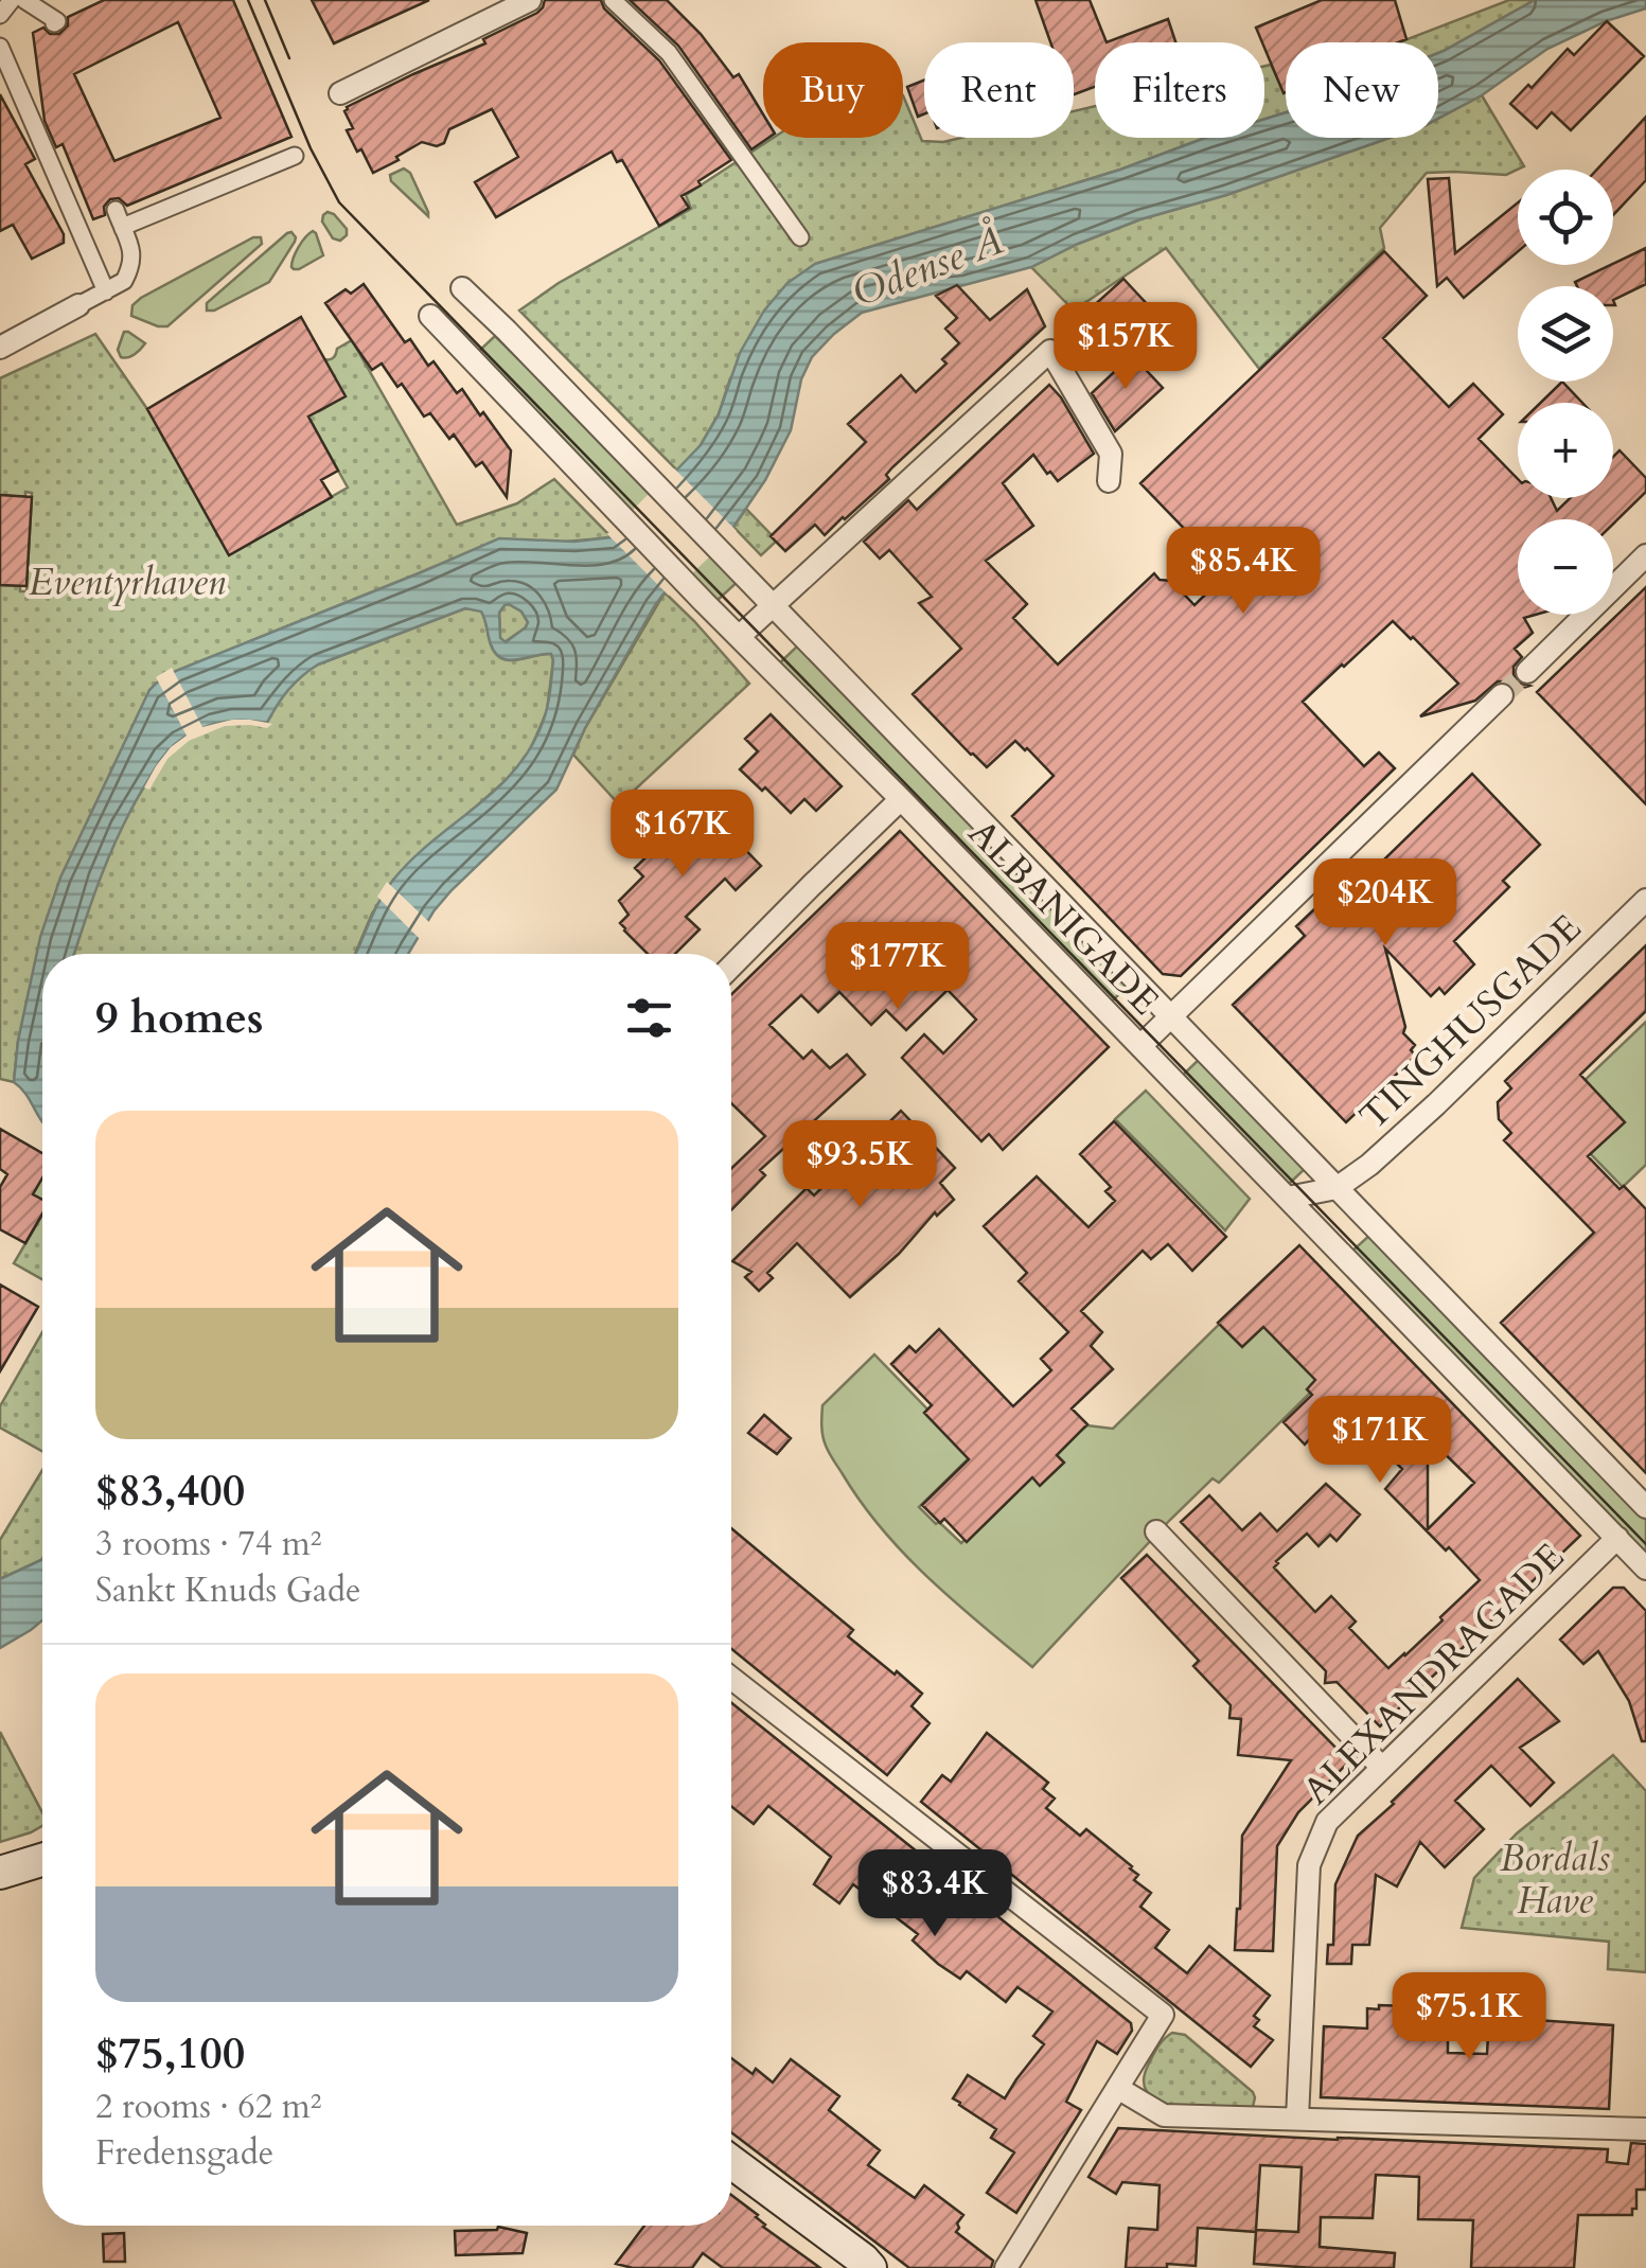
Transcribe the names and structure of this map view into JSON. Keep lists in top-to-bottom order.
{
  "streets": {
    "street": ["ALBANIGADE", "TINGHUSGADE", "ALEXANDRAGADE"]
  },
  "crossings": [
    ["ALBANIGADE", "TINGHUSGADE"],
    ["ALBANIGADE", "ALEXANDRAGADE"]
  ],
  "water": ["Odense Å"],
  "parks": ["Eventyrhaven", "Bordals Have"],
  "page": {
    "chip": [
      "Buy",
      "Rent",
      "Filters",
      "New"
    ],
    "map_buttons": ["+", "−"],
    "price": [
      "$157K",
      "$85.4K",
      "$167K",
      "$204K",
      "$177K",
      "$93.5K",
      "$171K",
      "$83.4K",
      "$75.1K"
    ],
    "heading": "9 homes",
    "list": [
      {
        "name": "$83,400",
        "note": "3 rooms · 74 m² · Sankt Knuds Gade"
      },
      {
        "name": "$75,100",
        "note": "2 rooms · 62 m² · Fredensgade"
      }
    ]
  }
}
